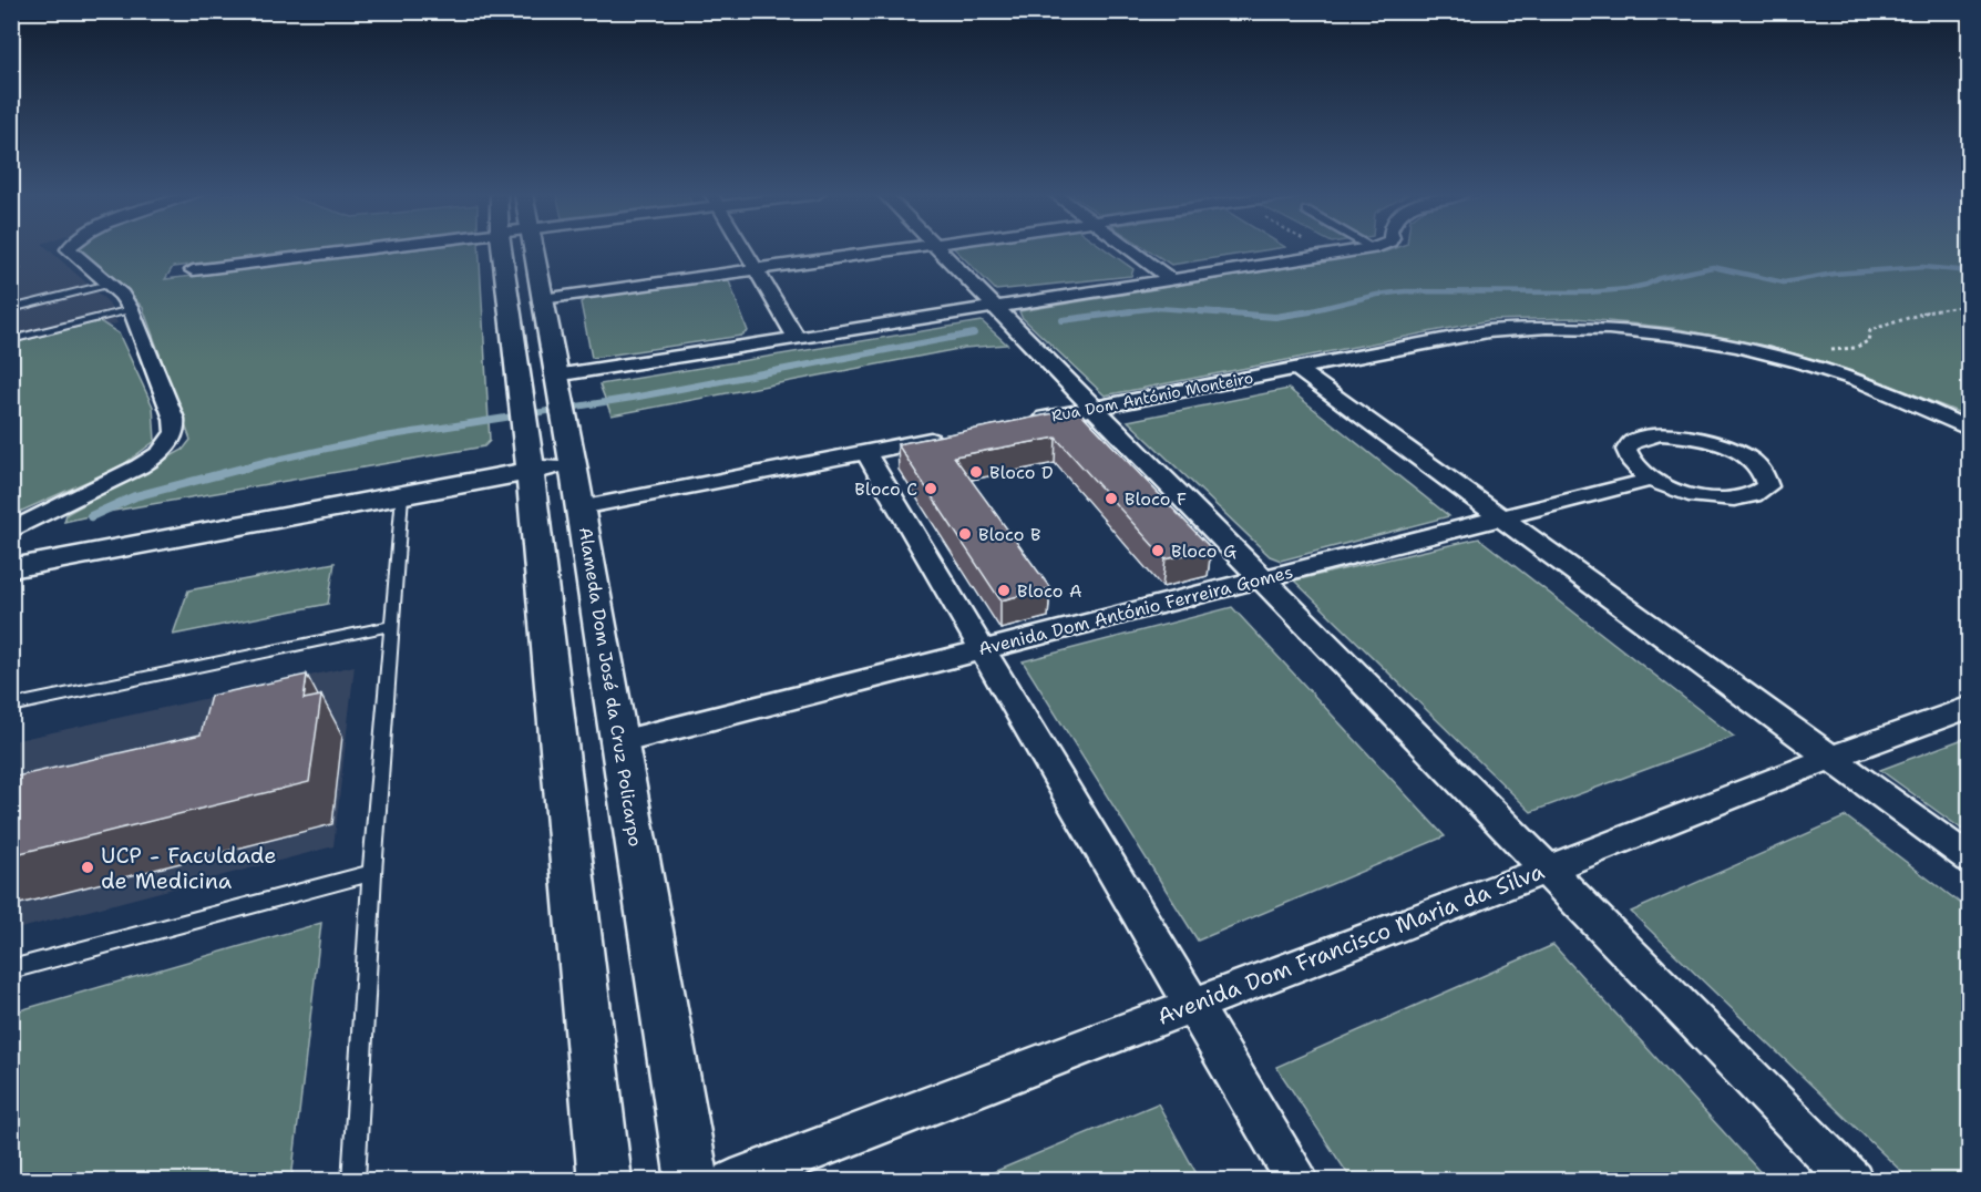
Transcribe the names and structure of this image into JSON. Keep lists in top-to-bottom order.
{
  "streets": {
    "street": [
      "Rua Dom António Monteiro",
      "Avenida Dom António Ferreira Gomes",
      "Alameda Dom José da Cruz Policarpo",
      "Avenida Dom Francisco Maria da Silva"
    ]
  },
  "crossings": [
    ["Avenida Dom António Ferreira Gomes", "Alameda Dom José da Cruz Policarpo"]
  ],
  "places": [
    "Bloco D",
    "Bloco C",
    "Bloco F",
    "Bloco B",
    "Bloco G",
    "Bloco A",
    "UCP - Faculdade de Medicina"
  ]
}
